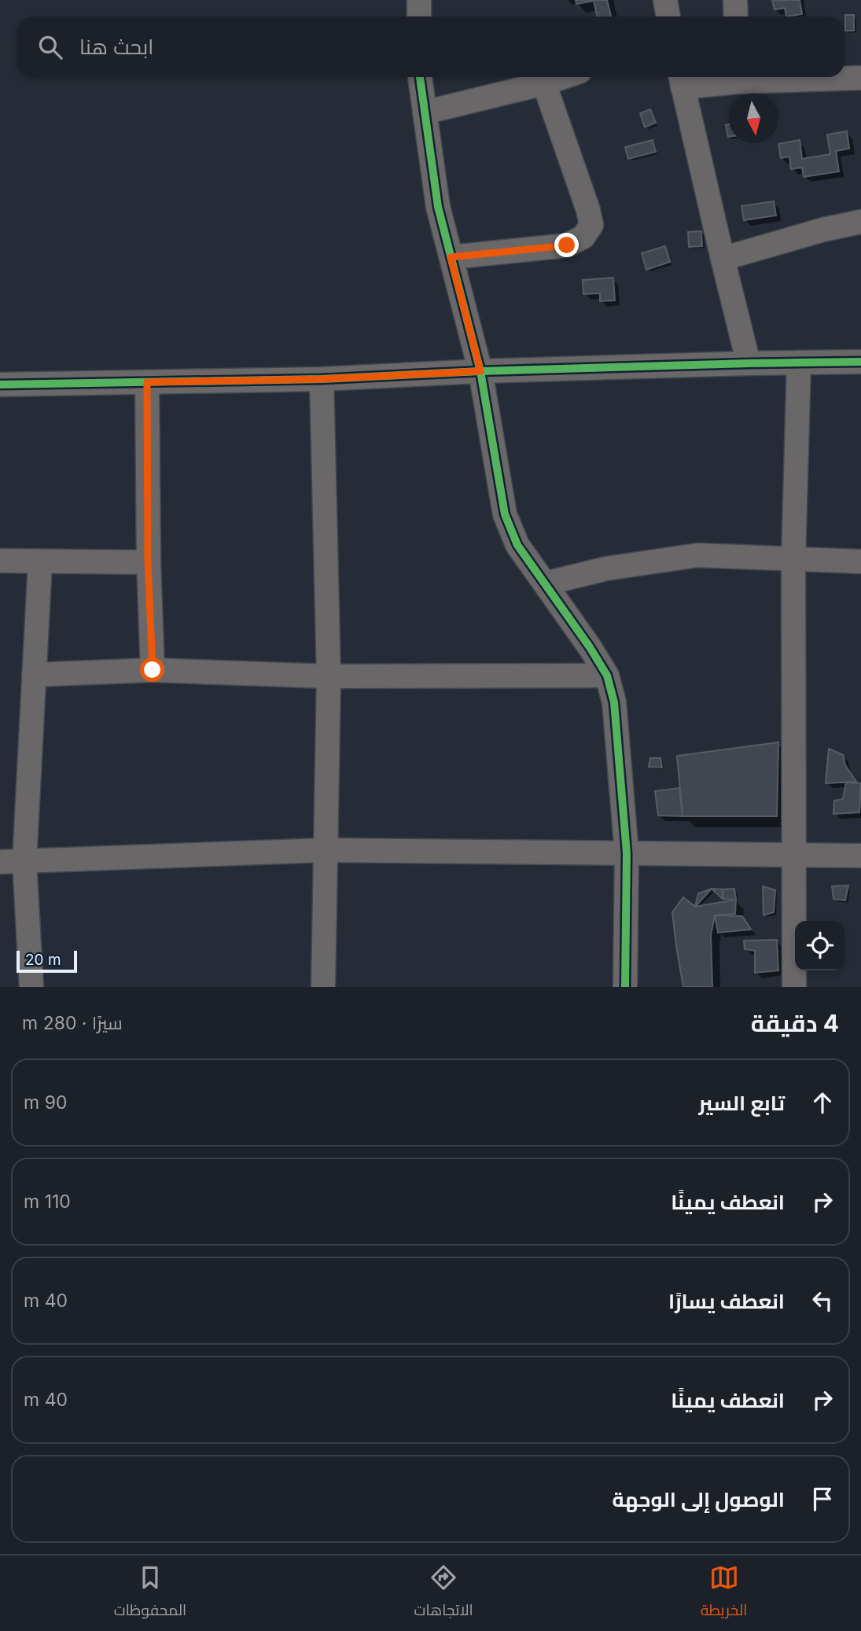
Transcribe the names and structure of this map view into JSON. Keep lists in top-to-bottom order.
{
  "scale_bar": "20 m",
  "north": "bottom",
  "page": {
    "search": "ابحث هنا",
    "scale": "20 m",
    "heading": ["4 دقيقة", "سيرًا · 280 m"],
    "list": [
      ["تابع السير", "90 m"],
      ["انعطف يمينًا", "110 m"],
      ["انعطف يسارًا", "40 m"],
      ["انعطف يمينًا", "40 m"],
      "الوصول إلى الوجهة"
    ],
    "nav": ["الخريطة", "الاتجاهات", "المحفوظات"]
  }
}
